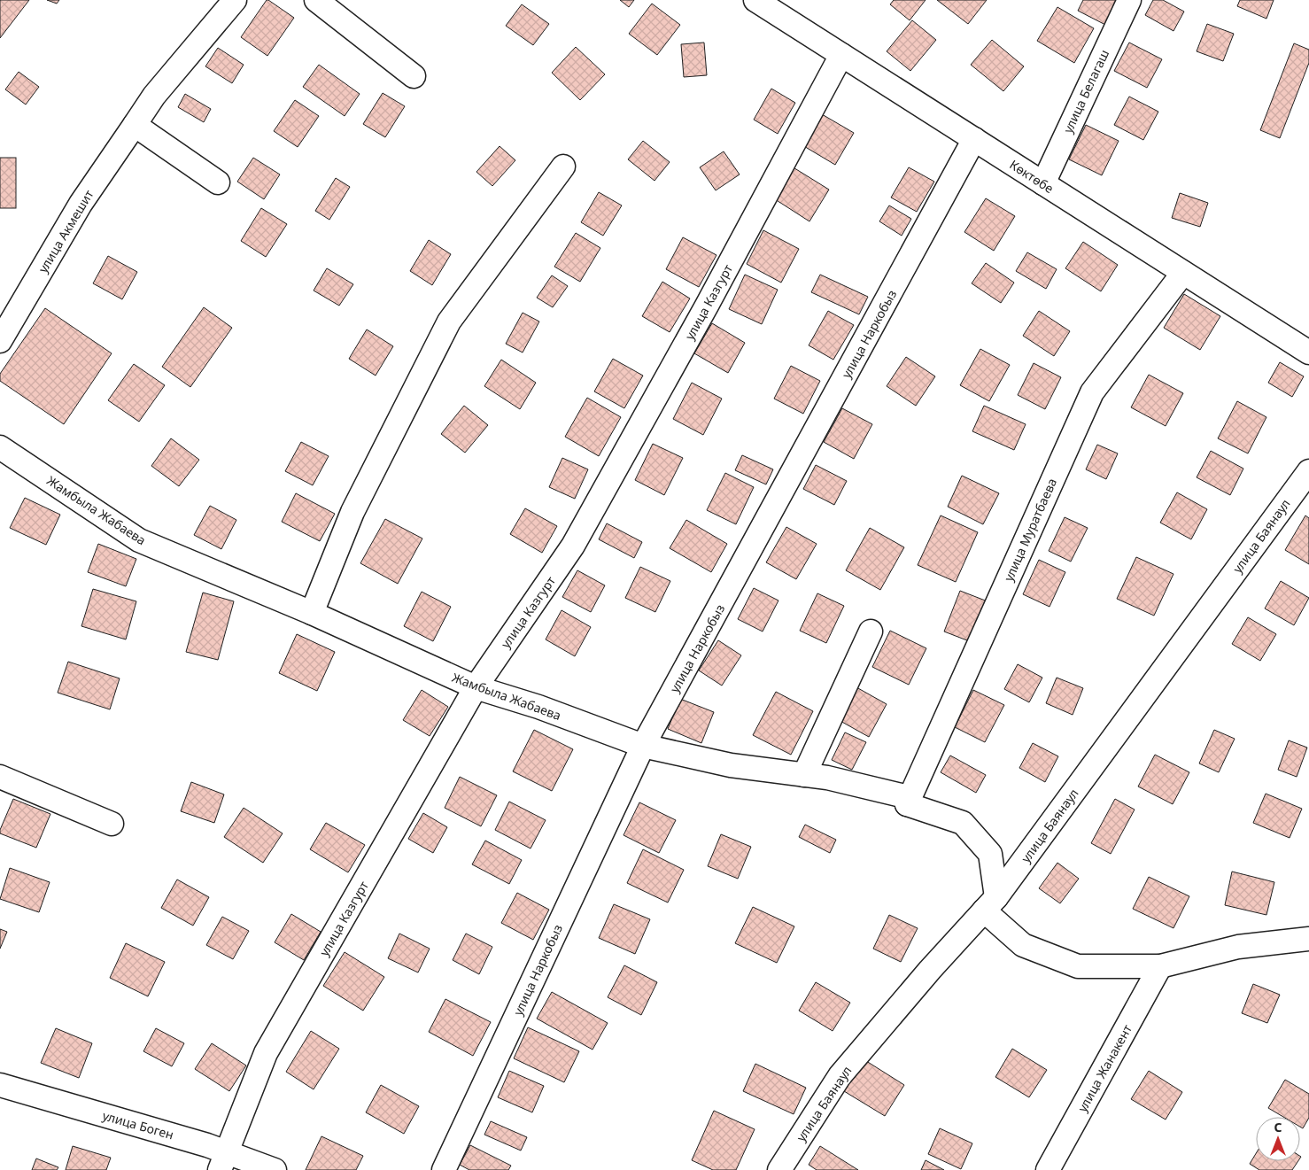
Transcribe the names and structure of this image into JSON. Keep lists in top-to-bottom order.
{
  "streets": {
    "street": [
      "улица Белагаш",
      "Көктөбе",
      "улица Акмешит",
      "улица Казгурт",
      "улица Наркобыз",
      "Жамбыла Жабаева",
      "улица Муратбаева",
      "улица Баянаул",
      "улица Жанакент",
      "улица Боген"
    ]
  },
  "crossings": [
    ["улица Белагаш", "Көктөбе"],
    ["Көктөбе", "улица Казгурт"],
    ["Көктөбе", "улица Наркобыз"],
    ["Көктөбе", "улица Муратбаева"],
    ["улица Казгурт", "Жамбыла Жабаева"],
    ["улица Казгурт", "улица Боген"],
    ["улица Наркобыз", "Жамбыла Жабаева"],
    ["Жамбыла Жабаева", "улица Муратбаева"],
    ["Жамбыла Жабаева", "улица Баянаул"]
  ],
  "north": "top"
}
